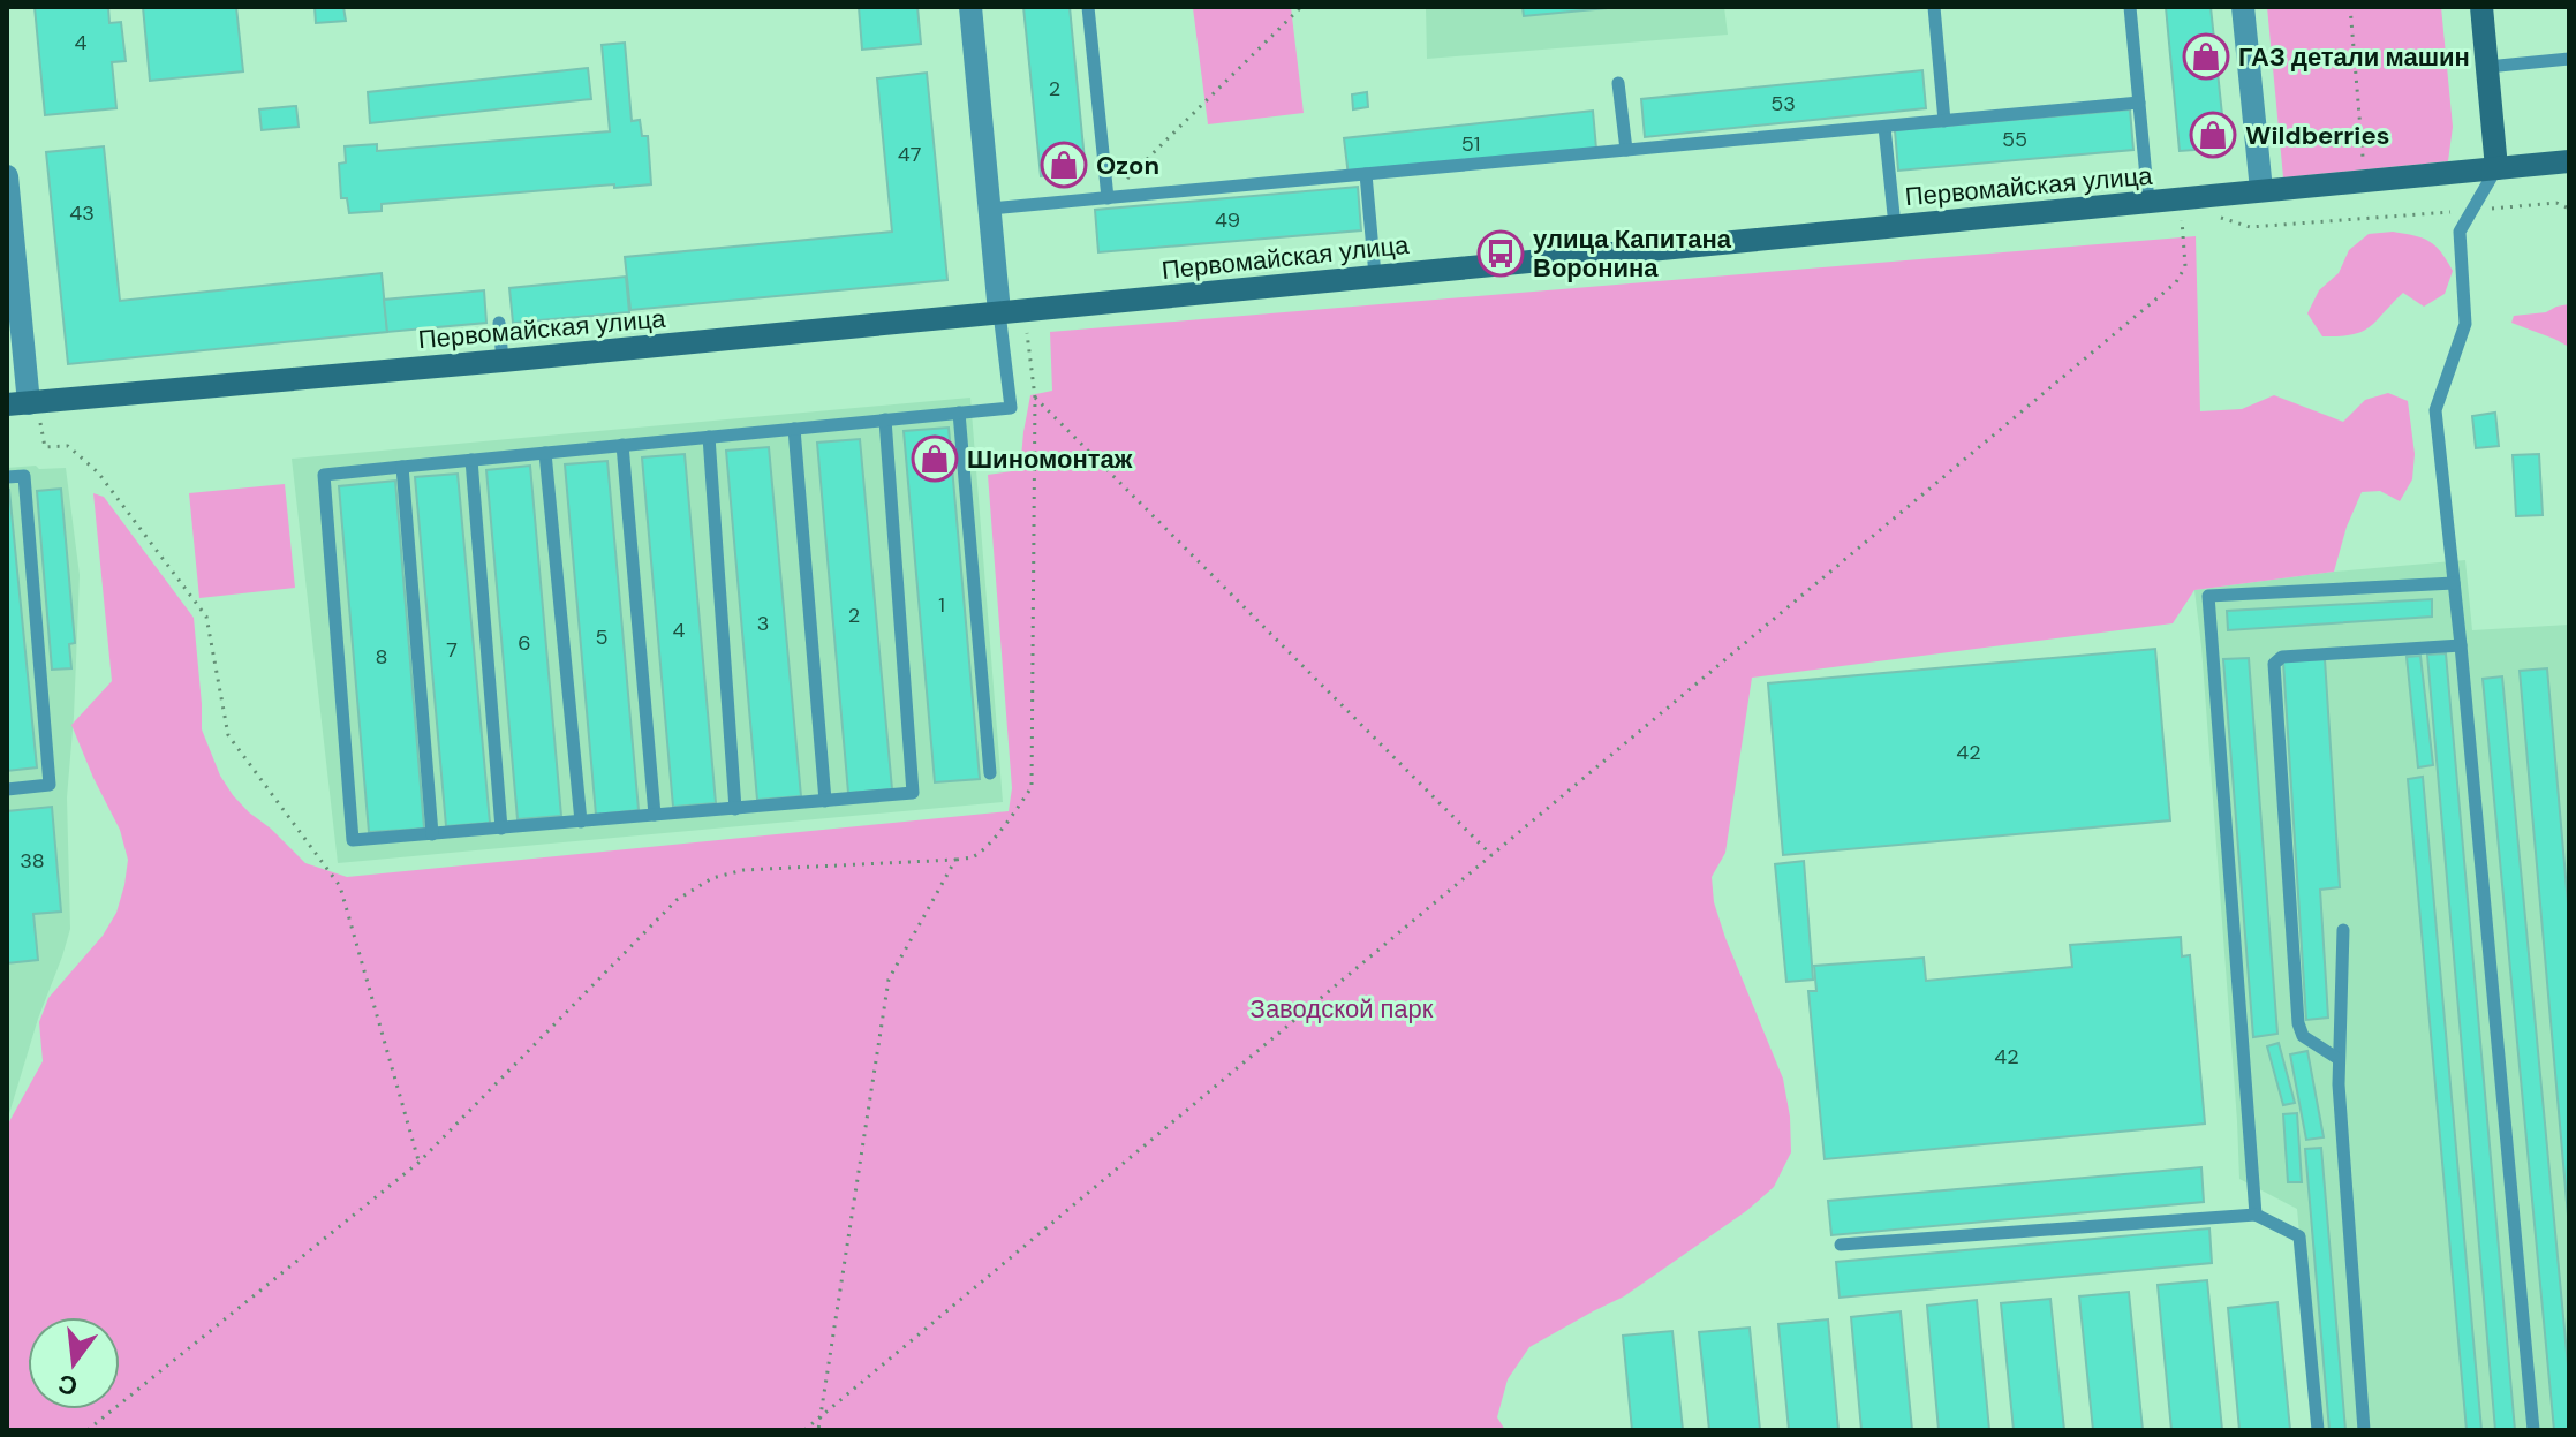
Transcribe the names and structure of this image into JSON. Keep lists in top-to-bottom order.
{
  "streets": {
    "street": ["Первомайская улица"]
  },
  "parks": ["Заводской парк"],
  "places": {
    "shop": [
      "ГАЗ детали машин",
      "Wildberries",
      "Ozon",
      "Шиномонтаж"
    ],
    "bus stop": ["улица Капитана Воронина"]
  },
  "house_numbers": [
    "4",
    "2",
    "53",
    "55",
    "51",
    "47",
    "43",
    "49",
    "1",
    "2",
    "3",
    "4",
    "5",
    "6",
    "7",
    "8",
    "42",
    "38",
    "42"
  ],
  "north": "bottom"
}
